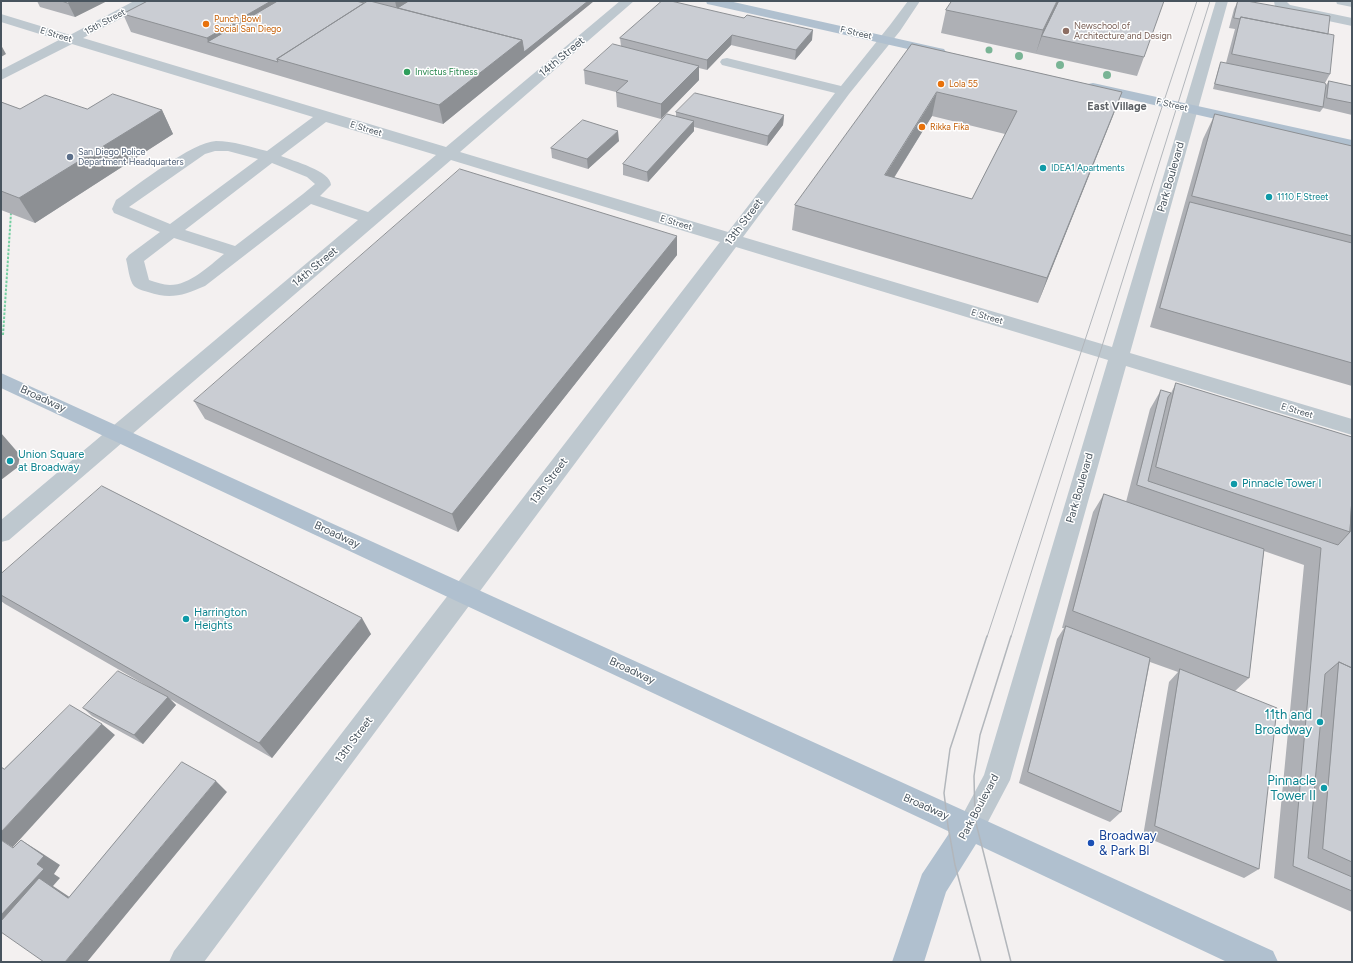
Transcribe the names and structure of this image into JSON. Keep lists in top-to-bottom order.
{
  "streets": {
    "main road": ["F Street", "Park Boulevard", "Broadway"],
    "street": [
      "15th Street",
      "E Street",
      "14th Street",
      "13th Street"
    ]
  },
  "crossings": [
    ["15th Street", "E Street"],
    ["F Street", "Park Boulevard"],
    ["F Street", "13th Street"],
    ["E Street", "14th Street"],
    ["E Street", "Park Boulevard"],
    ["E Street", "13th Street"],
    ["14th Street", "Broadway"],
    ["Park Boulevard", "Broadway"],
    ["13th Street", "Broadway"]
  ],
  "districts": ["East Village"],
  "places": [
    "Punch Bowl Social San Diego",
    "Newschool of Architecture and Design",
    "Invictus Fitness",
    "Lola 55",
    "Rikka Fika",
    "San Diego Police Department Headquarters",
    "IDEA1 Apartments",
    "1110 F Street",
    "Union Square at Broadway",
    "Pinnacle Tower I",
    "Harrington Heights",
    "11th and Broadway",
    "Pinnacle Tower II",
    "Broadway & Park Bl"
  ]
}
